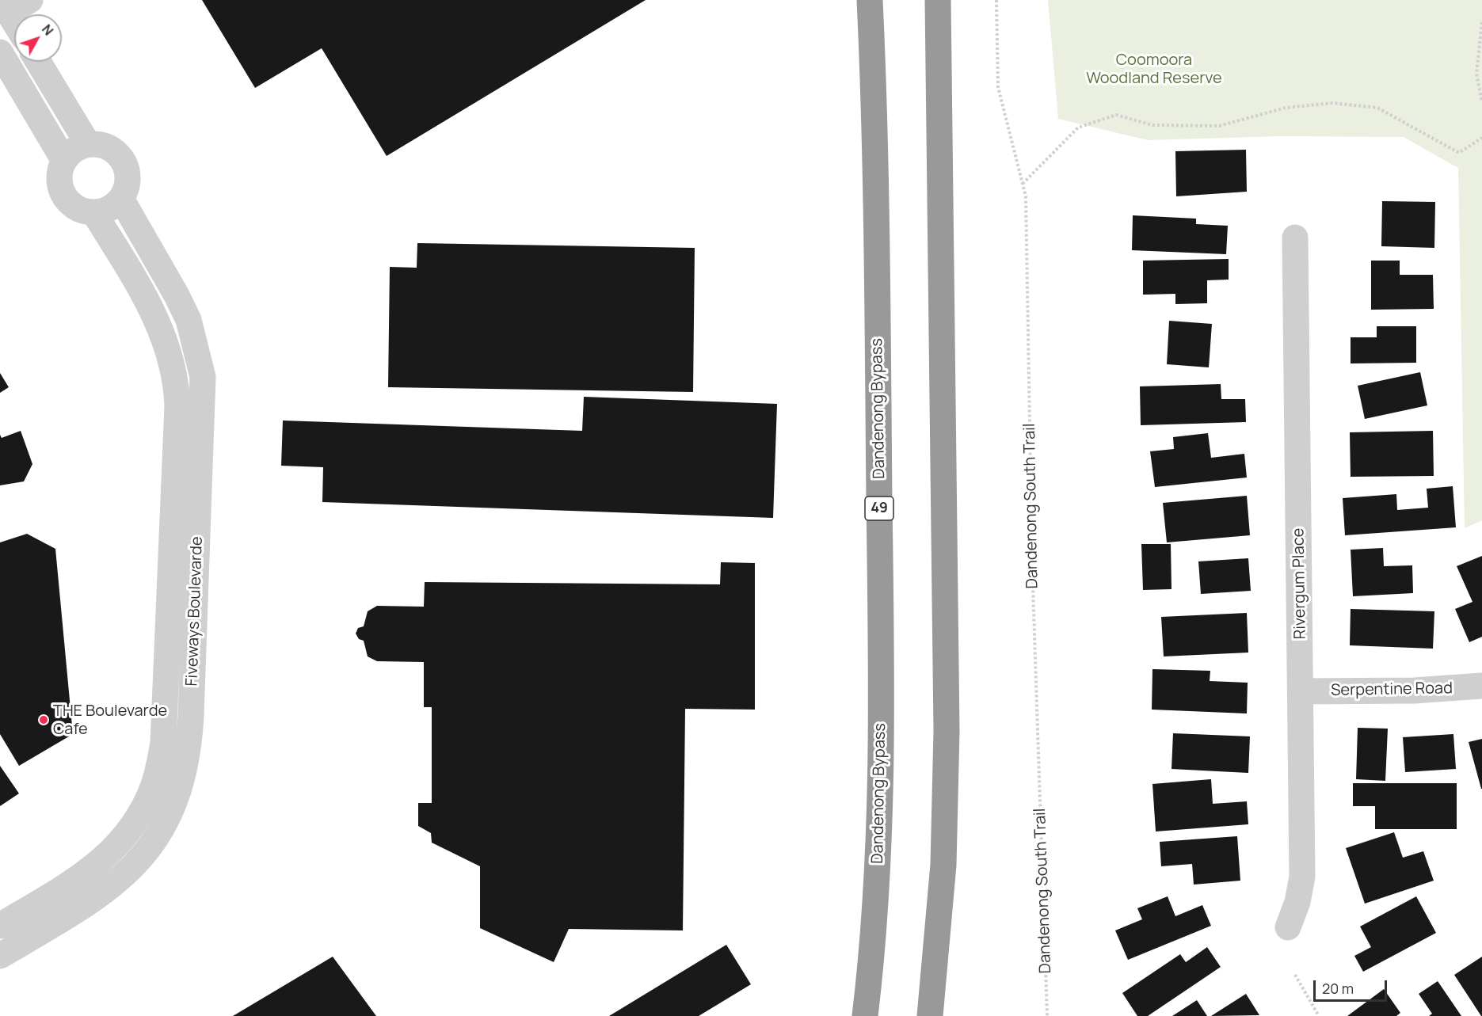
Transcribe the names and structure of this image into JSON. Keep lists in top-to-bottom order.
{
  "streets": {
    "highway": ["Dandenong Bypass", "49"],
    "street": ["Rivergum Place", "Fiveways Boulevarde", "Serpentine Road"],
    "path": ["Dandenong South Trail"]
  },
  "crossings": [
    ["Rivergum Place", "Serpentine Road"]
  ],
  "parks": ["Coomoora Woodland Reserve"],
  "places": ["THE Boulevarde Cafe"],
  "scale_bar": "20 m",
  "north": "top right"
}
